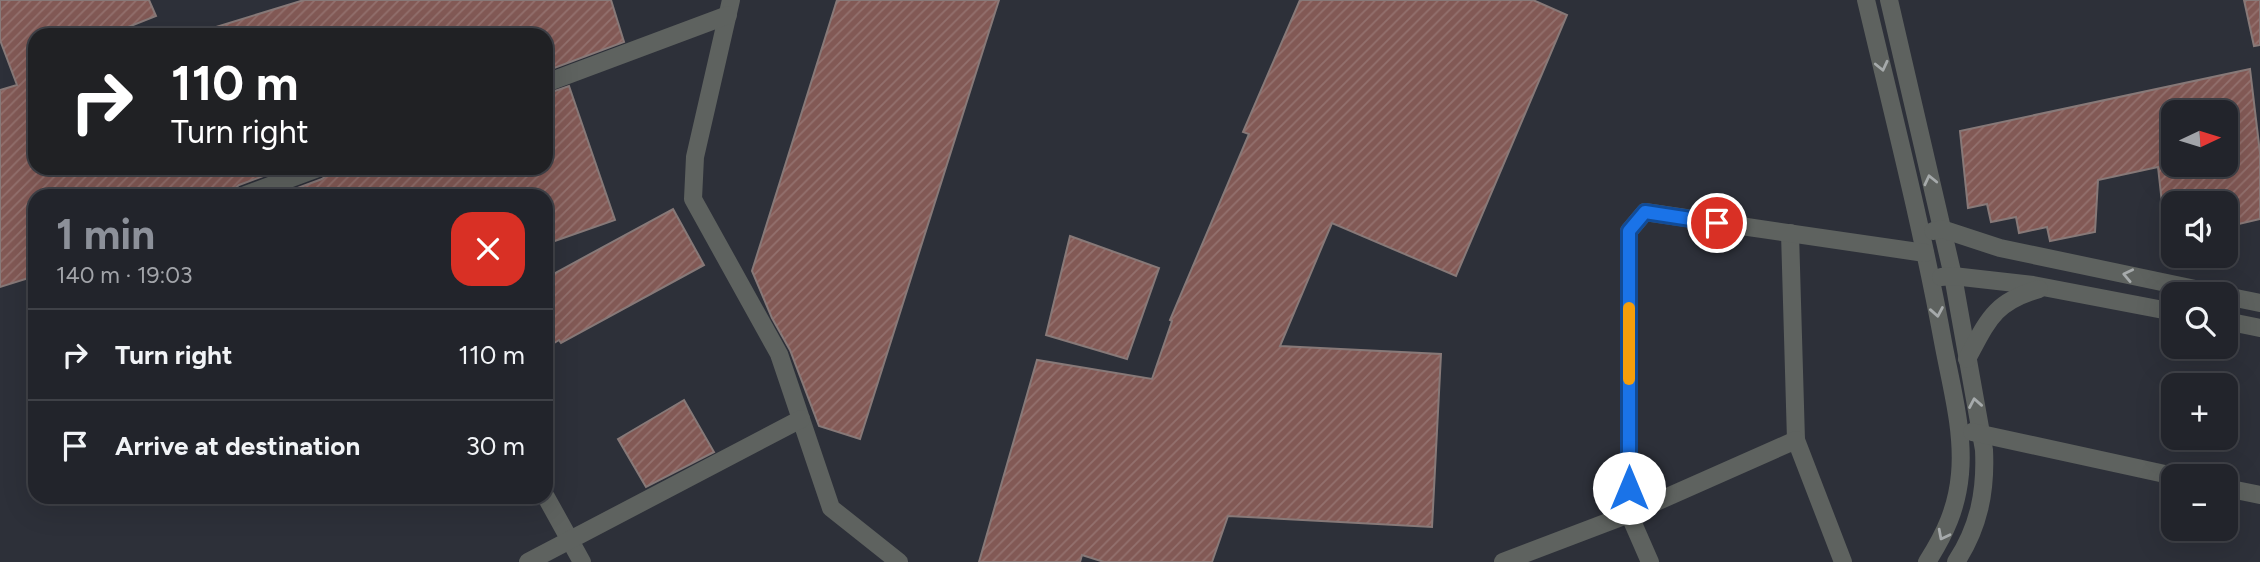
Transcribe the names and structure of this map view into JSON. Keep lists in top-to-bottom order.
{
  "north": "right",
  "page": {
    "turn": ["110 m", "Turn right"],
    "map_buttons": ["+", "−"],
    "heading": ["1 min", "140 m · 19:03"],
    "list": [
      {
        "name": "Turn right",
        "value": "110 m"
      },
      {
        "name": "Arrive at destination",
        "value": "30 m"
      }
    ]
  }
}
